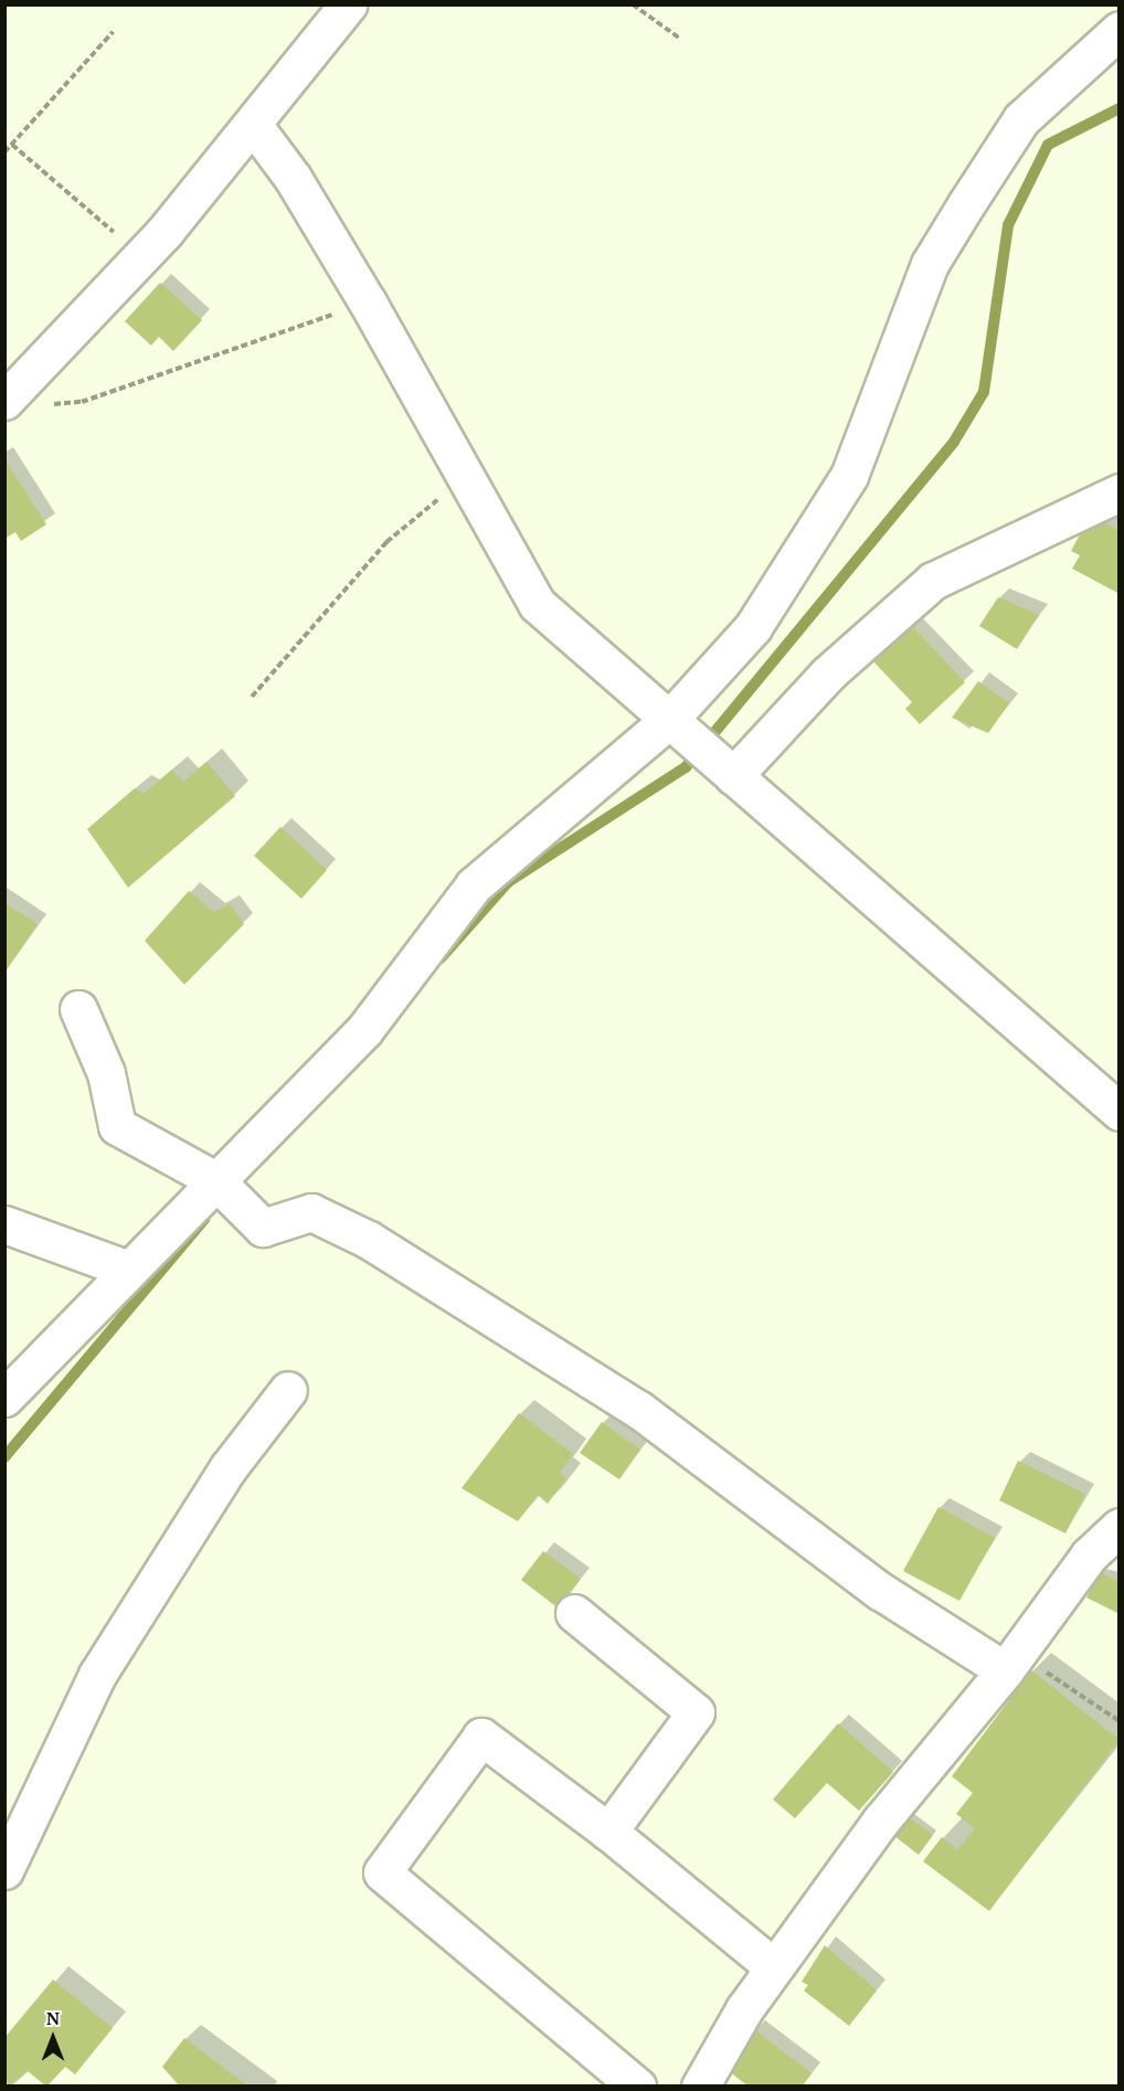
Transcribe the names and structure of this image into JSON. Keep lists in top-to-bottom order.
{
  "north": "top"
}
